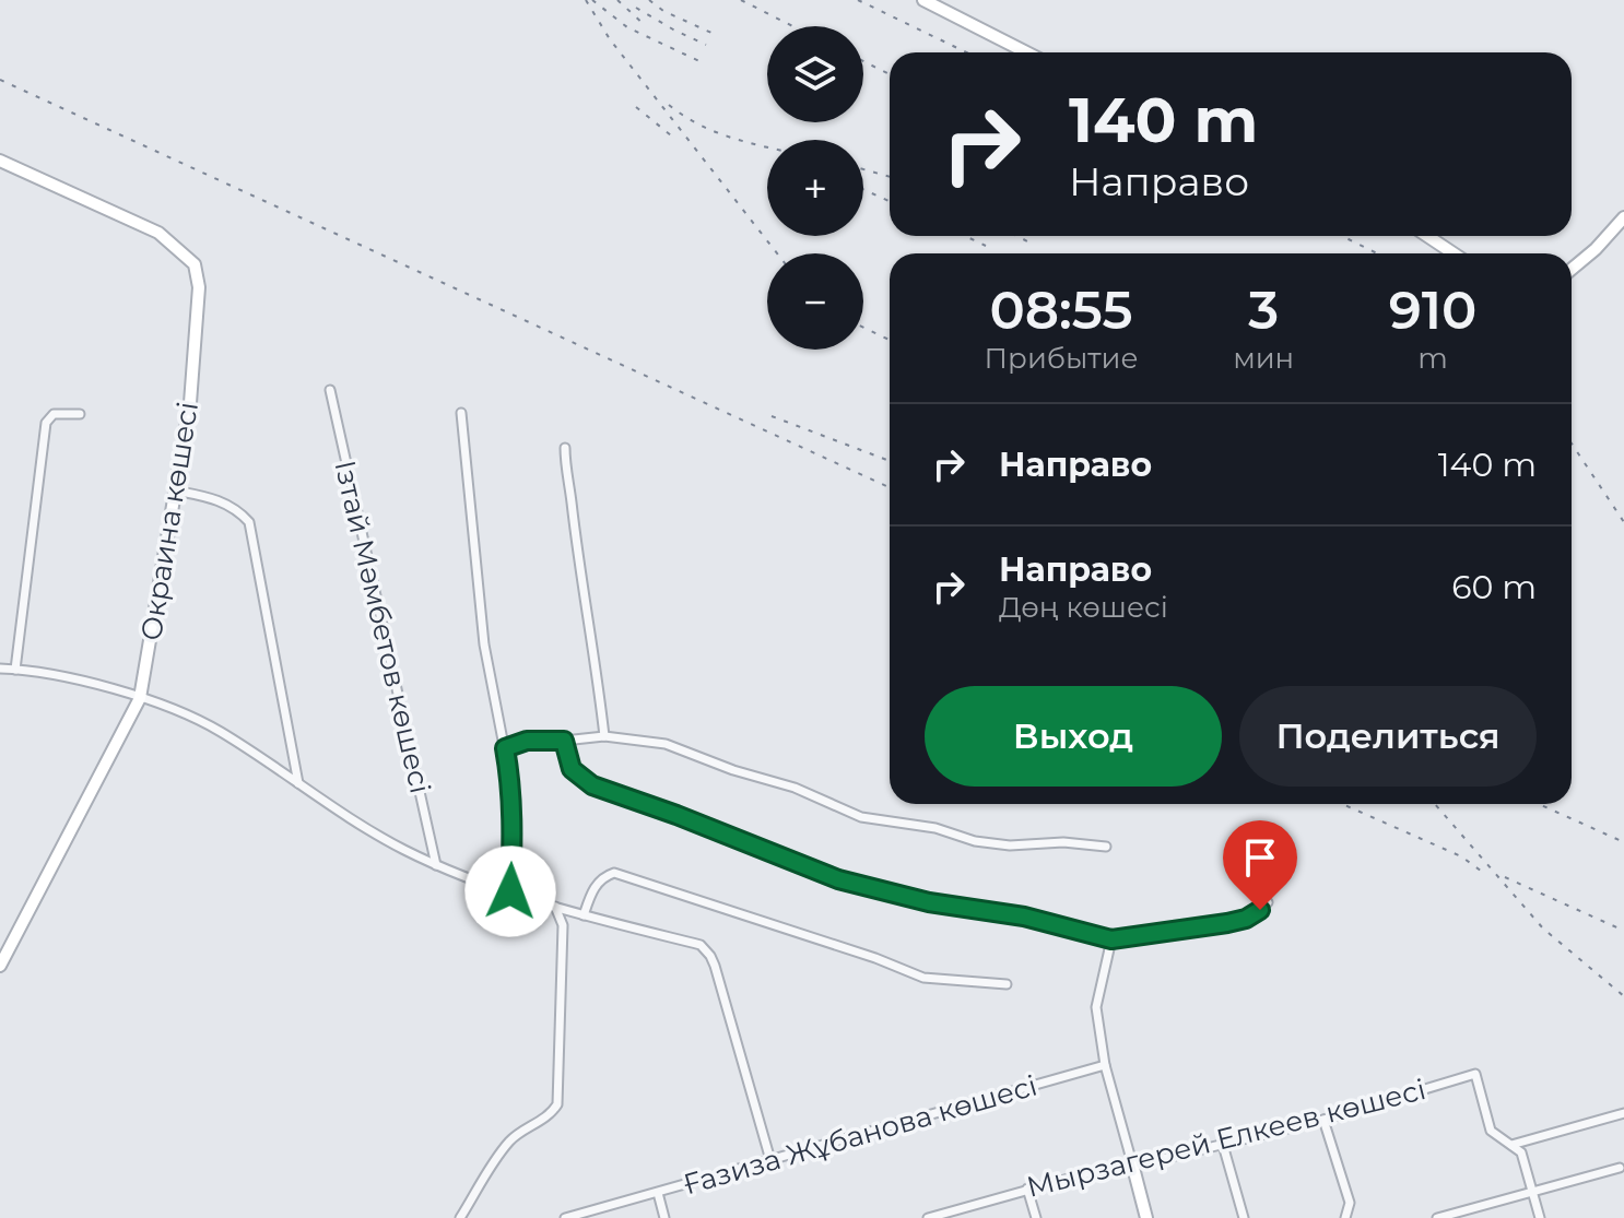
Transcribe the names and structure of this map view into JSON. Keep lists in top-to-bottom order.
{
  "streets": {
    "street": [
      "Окраина көшесі",
      "Ізтай Мәмбетов көшесі",
      "Ғазиза Жұбанова көшесі",
      "Мырзагерей Елкеев көшесі"
    ]
  },
  "page": {
    "map_buttons": ["+", "−"],
    "turn": ["140 m", "Направо"],
    "eta": [
      "08:55",
      "Прибытие",
      "3",
      "мин",
      "910",
      "m"
    ],
    "list": [
      {
        "name": "Направо",
        "value": "140 m"
      },
      {
        "name": "Направо",
        "note": "Дөң көшесі",
        "value": "60 m"
      }
    ],
    "buttons": ["Выход", "Поделиться"]
  }
}
